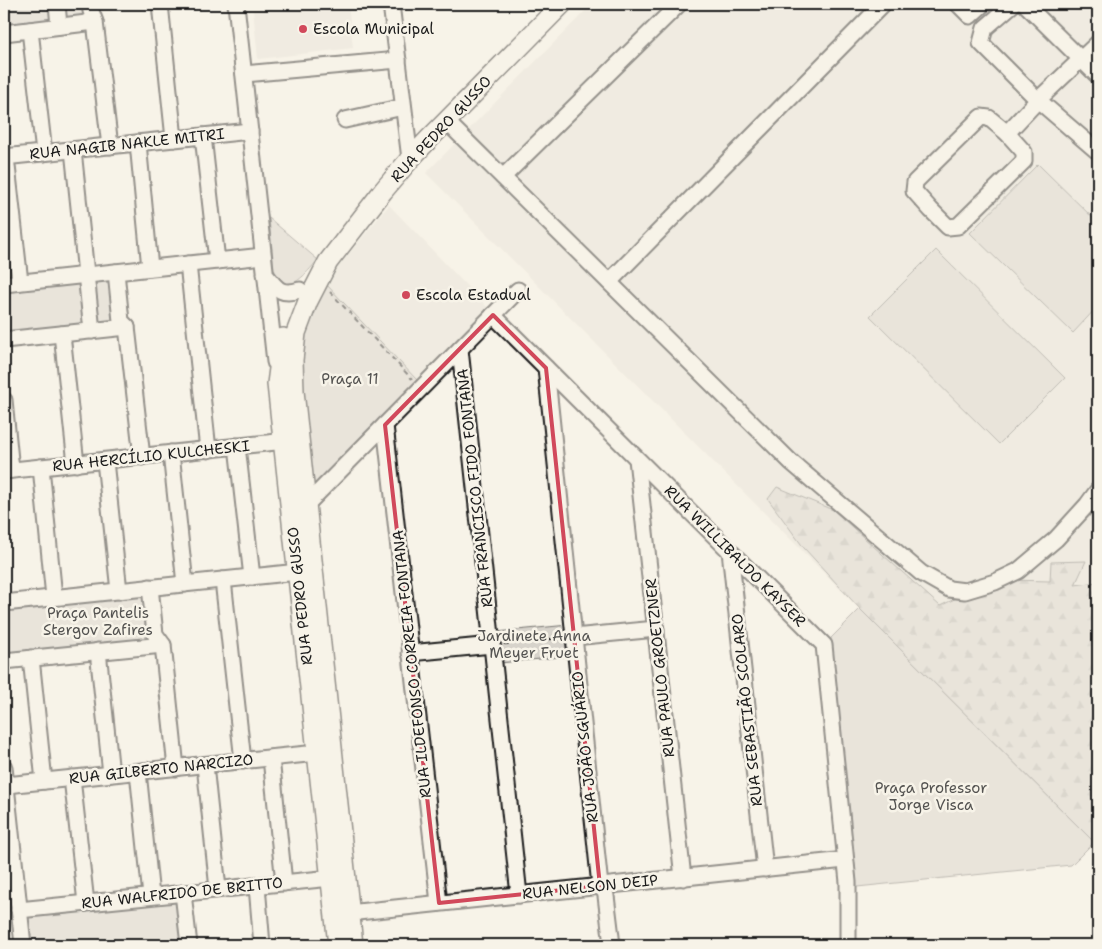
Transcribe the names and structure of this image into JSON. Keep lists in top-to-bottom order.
{
  "streets": {
    "main road": ["RUA PEDRO GUSSO"],
    "street": [
      "RUA NAGIB NAKLE MITRI",
      "RUA HERCÍLIO KULCHESKI",
      "RUA FRANCISCO FIDO FONTANA",
      "RUA WILLIBALDO KAYSER",
      "RUA ILDEFONSO CORREIA FONTANA",
      "RUA PAULO GROETZNER",
      "RUA SEBASTIÃO SCOLARO",
      "RUA JOÃO SGUÁRIO",
      "RUA GILBERTO NARCIZO",
      "RUA NELSON DEIP",
      "RUA WALFRIDO DE BRITTO"
    ]
  },
  "crossings": [
    ["RUA PEDRO GUSSO", "RUA HERCÍLIO KULCHESKI"],
    ["RUA PEDRO GUSSO", "RUA GILBERTO NARCIZO"],
    ["RUA PEDRO GUSSO", "RUA NELSON DEIP"],
    ["RUA PEDRO GUSSO", "RUA WALFRIDO DE BRITTO"],
    ["RUA FRANCISCO FIDO FONTANA", "RUA NELSON DEIP"],
    ["RUA WILLIBALDO KAYSER", "RUA PAULO GROETZNER"],
    ["RUA WILLIBALDO KAYSER", "RUA SEBASTIÃO SCOLARO"],
    ["RUA WILLIBALDO KAYSER", "RUA JOÃO SGUÁRIO"],
    ["RUA WILLIBALDO KAYSER", "RUA NELSON DEIP"],
    ["RUA ILDEFONSO CORREIA FONTANA", "RUA NELSON DEIP"],
    ["RUA PAULO GROETZNER", "RUA NELSON DEIP"],
    ["RUA SEBASTIÃO SCOLARO", "RUA NELSON DEIP"],
    ["RUA JOÃO SGUÁRIO", "RUA NELSON DEIP"]
  ],
  "parks": [
    "Praça 11",
    "Praça Pantelis Stergov Zafires",
    "Jardinete Anna Meyer Fruet",
    "Praça Professor Jorge Visca"
  ],
  "places": ["Escola Municipal", "Escola Estadual"]
}
